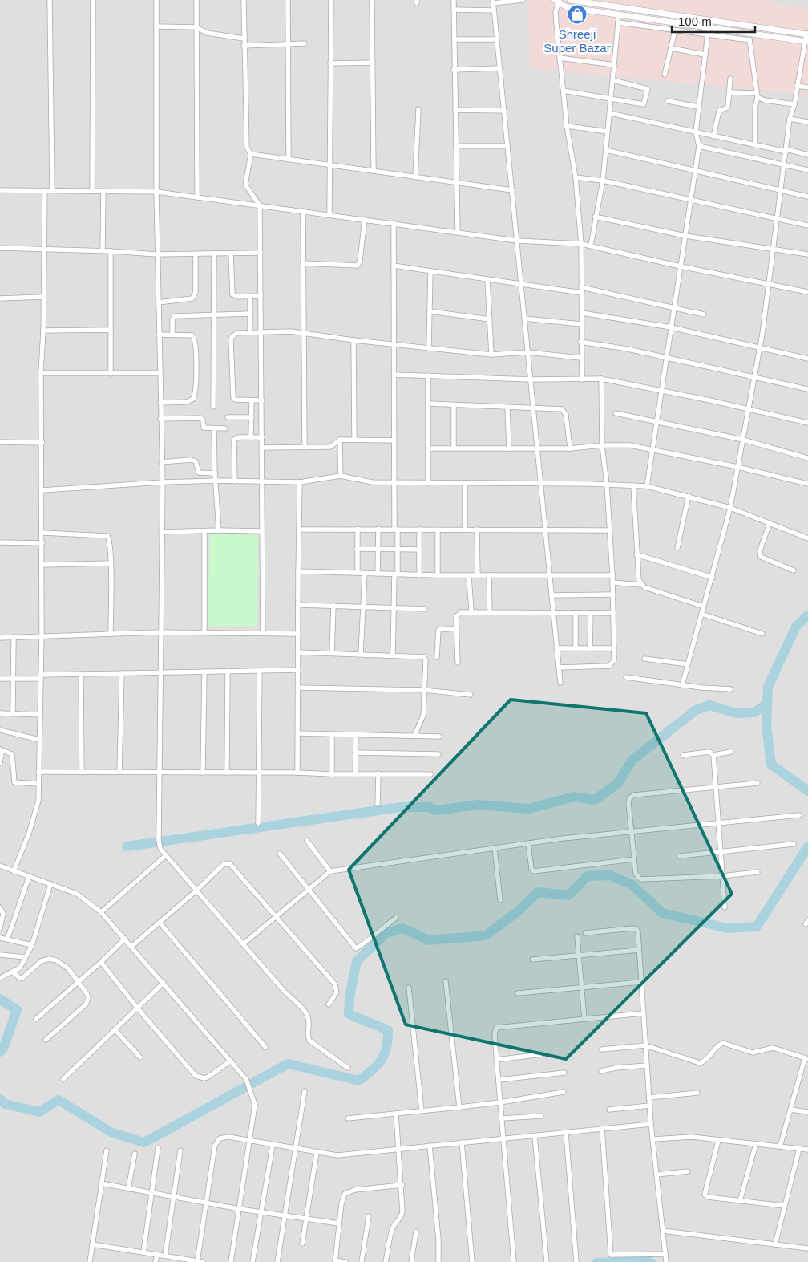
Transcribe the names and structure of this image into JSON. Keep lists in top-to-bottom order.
{
  "places": {
    "shop": ["Shreeji Super Bazar"]
  },
  "scale_bar": "100 m"
}
